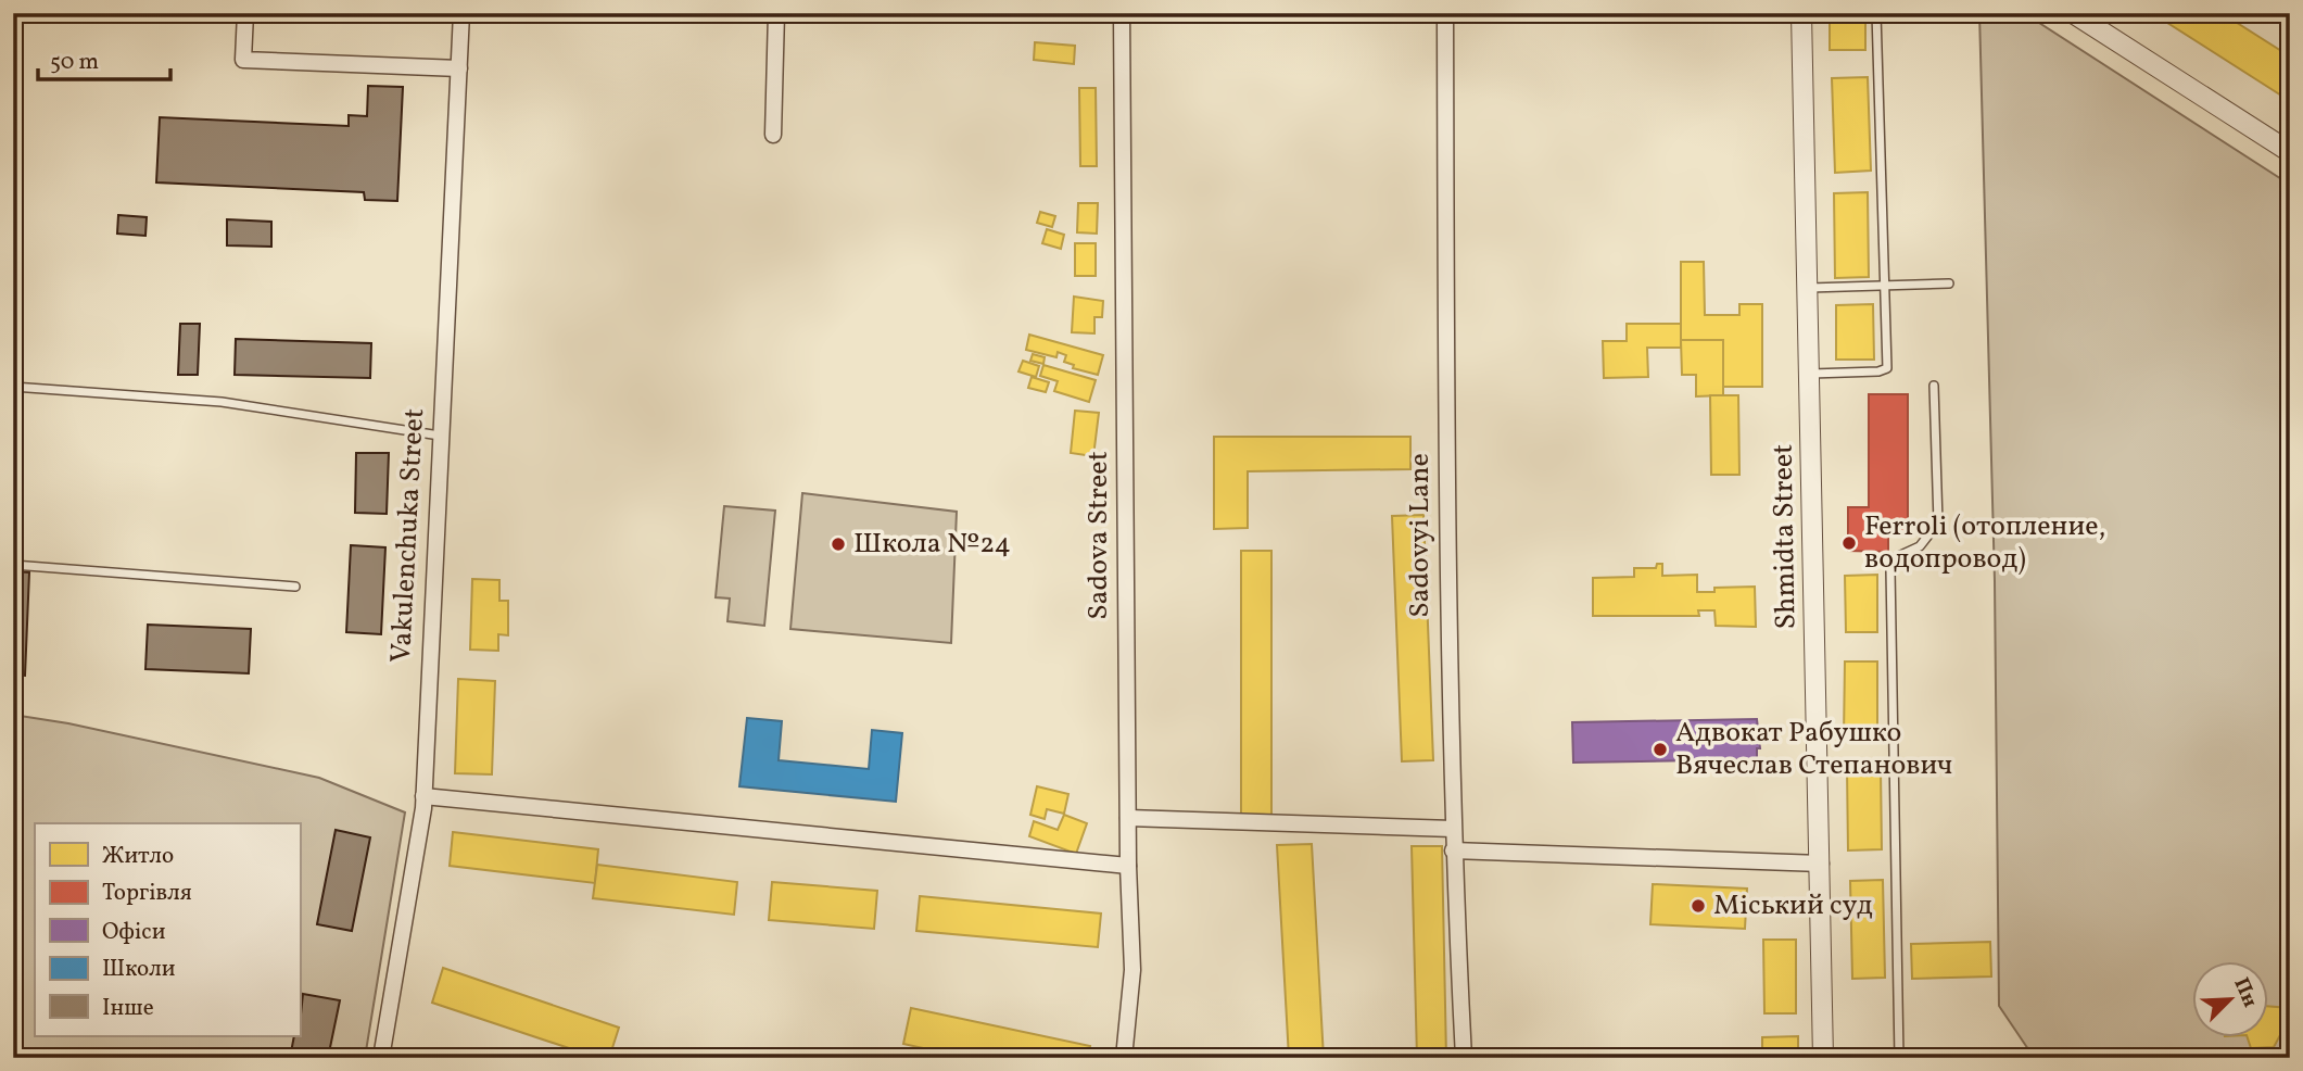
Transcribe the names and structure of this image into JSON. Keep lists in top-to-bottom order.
{
  "streets": {
    "street": [
      "Vakulenchuka Street",
      "Sadova Street",
      "Sadovyi Lane",
      "Shmidta Street"
    ]
  },
  "places": [
    "Ferroli (отопление, водопровод)",
    "Школа №24",
    "Адвокат Рабушко Вячеслав Степанович",
    "Міський суд"
  ],
  "legend": [
    "Житло",
    "Торгівля",
    "Офіси",
    "Школи",
    "Інше"
  ],
  "scale_bar": "50 m",
  "north": "top right"
}
